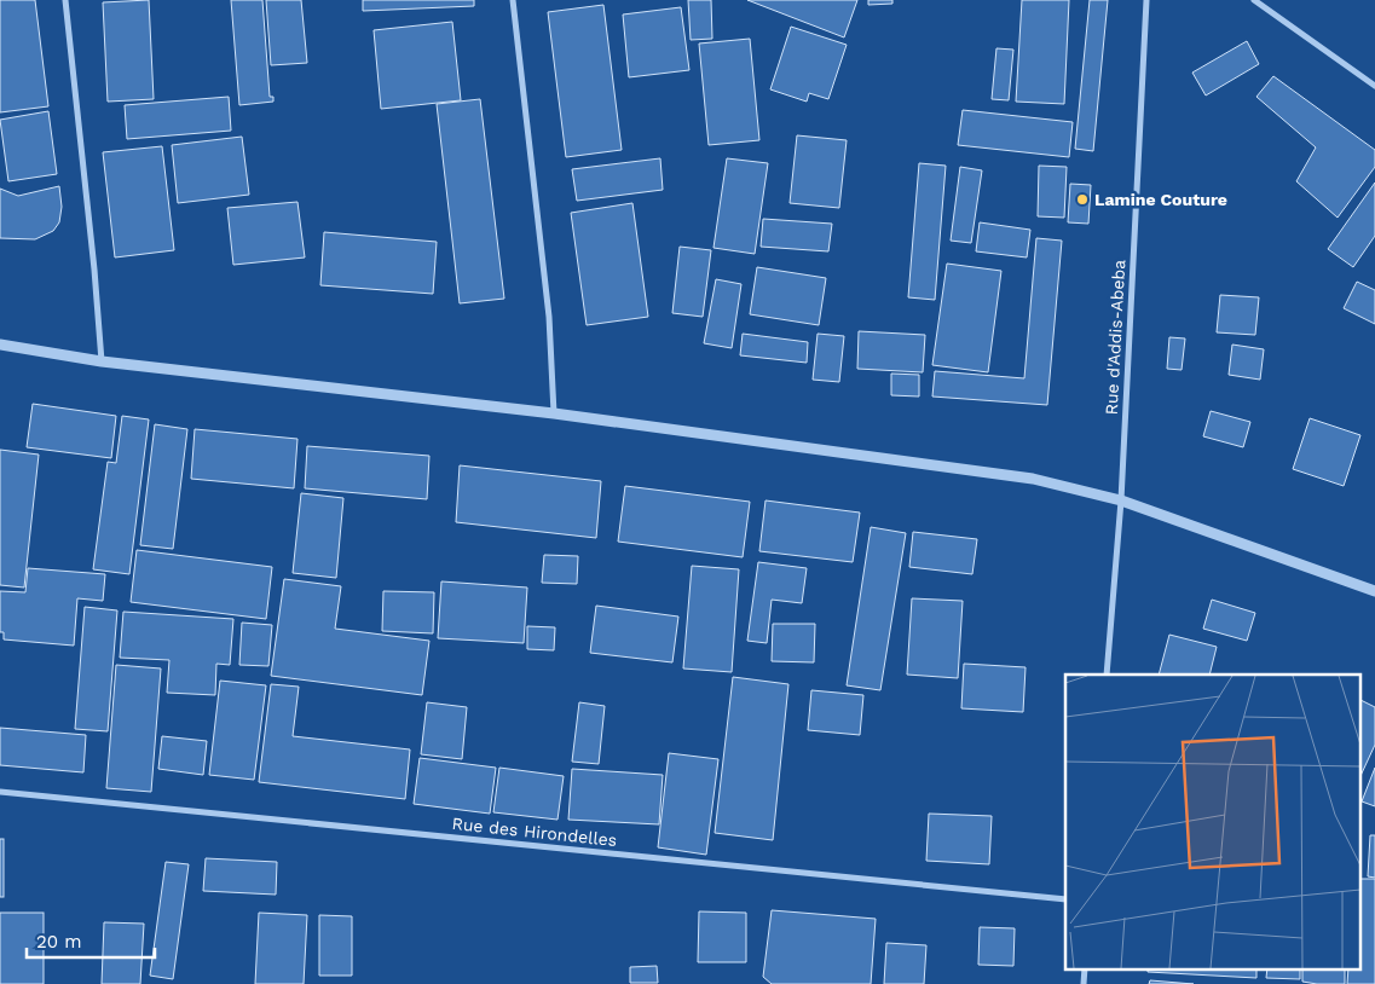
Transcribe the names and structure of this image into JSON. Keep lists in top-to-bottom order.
{
  "streets": {
    "street": ["Rue d'Addis-Abeba", "Rue des Hirondelles"]
  },
  "places": ["Lamine Couture"],
  "scale_bar": "20 m"
}
